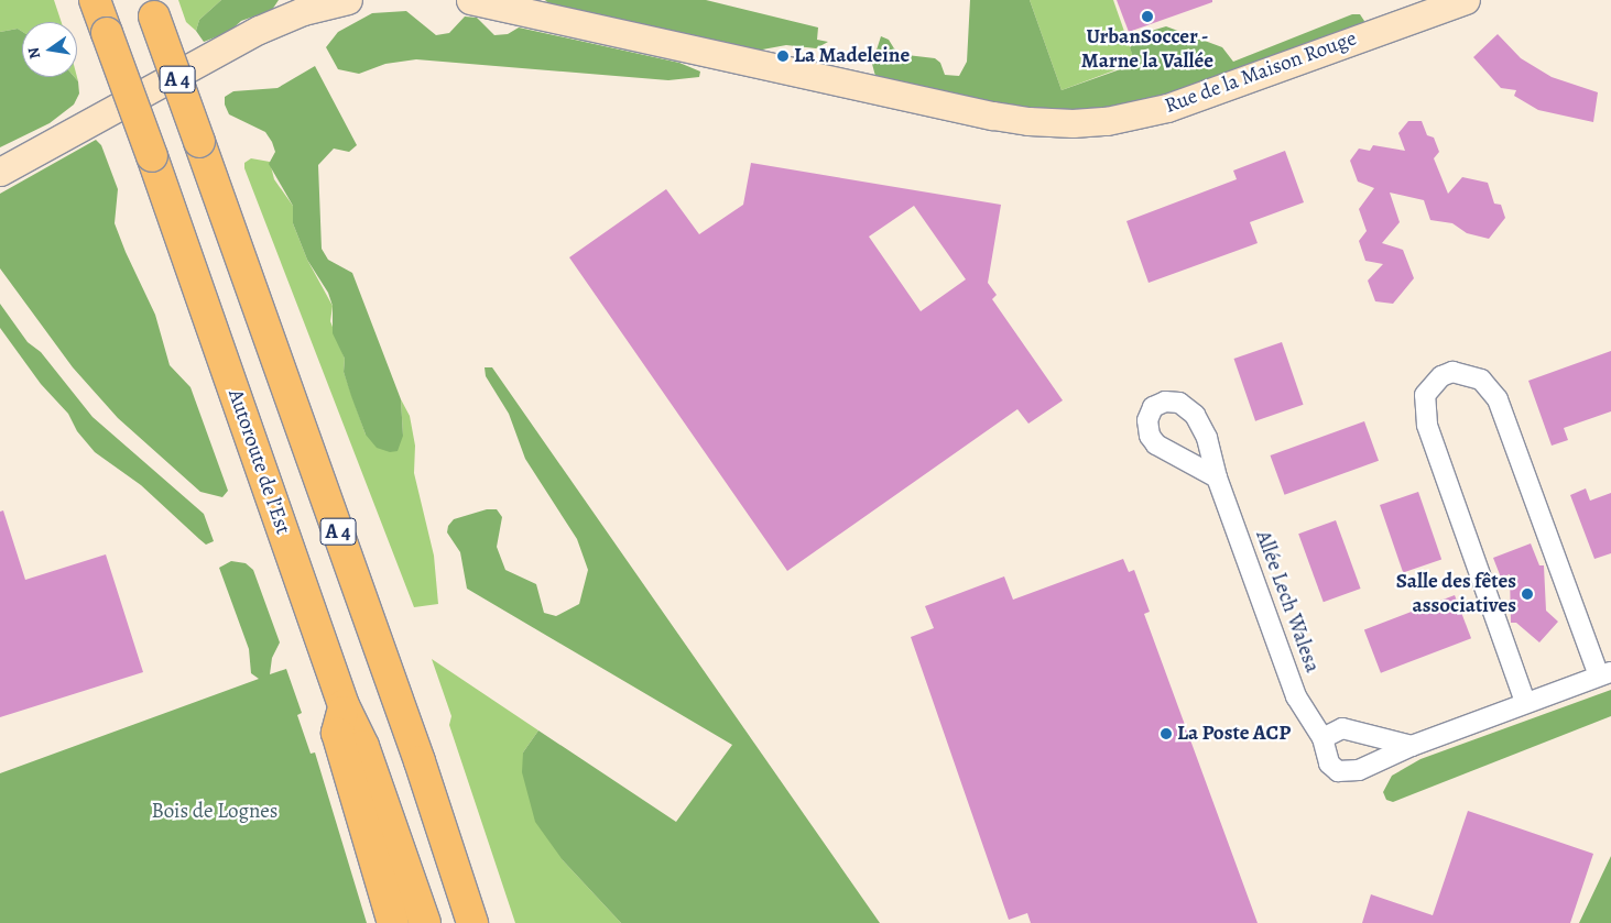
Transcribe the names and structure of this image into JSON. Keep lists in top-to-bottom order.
{
  "streets": {
    "highway": ["A 4", "Autoroute de l’Est"],
    "street": ["Rue de la Maison Rouge", "Allée Lech Walesa"]
  },
  "parks": ["Bois de Lognes"],
  "places": [
    "UrbanSoccer - Marne la Vallée",
    "La Madeleine",
    "Salle des fêtes associatives",
    "La Poste ACP"
  ],
  "north": "left"
}
